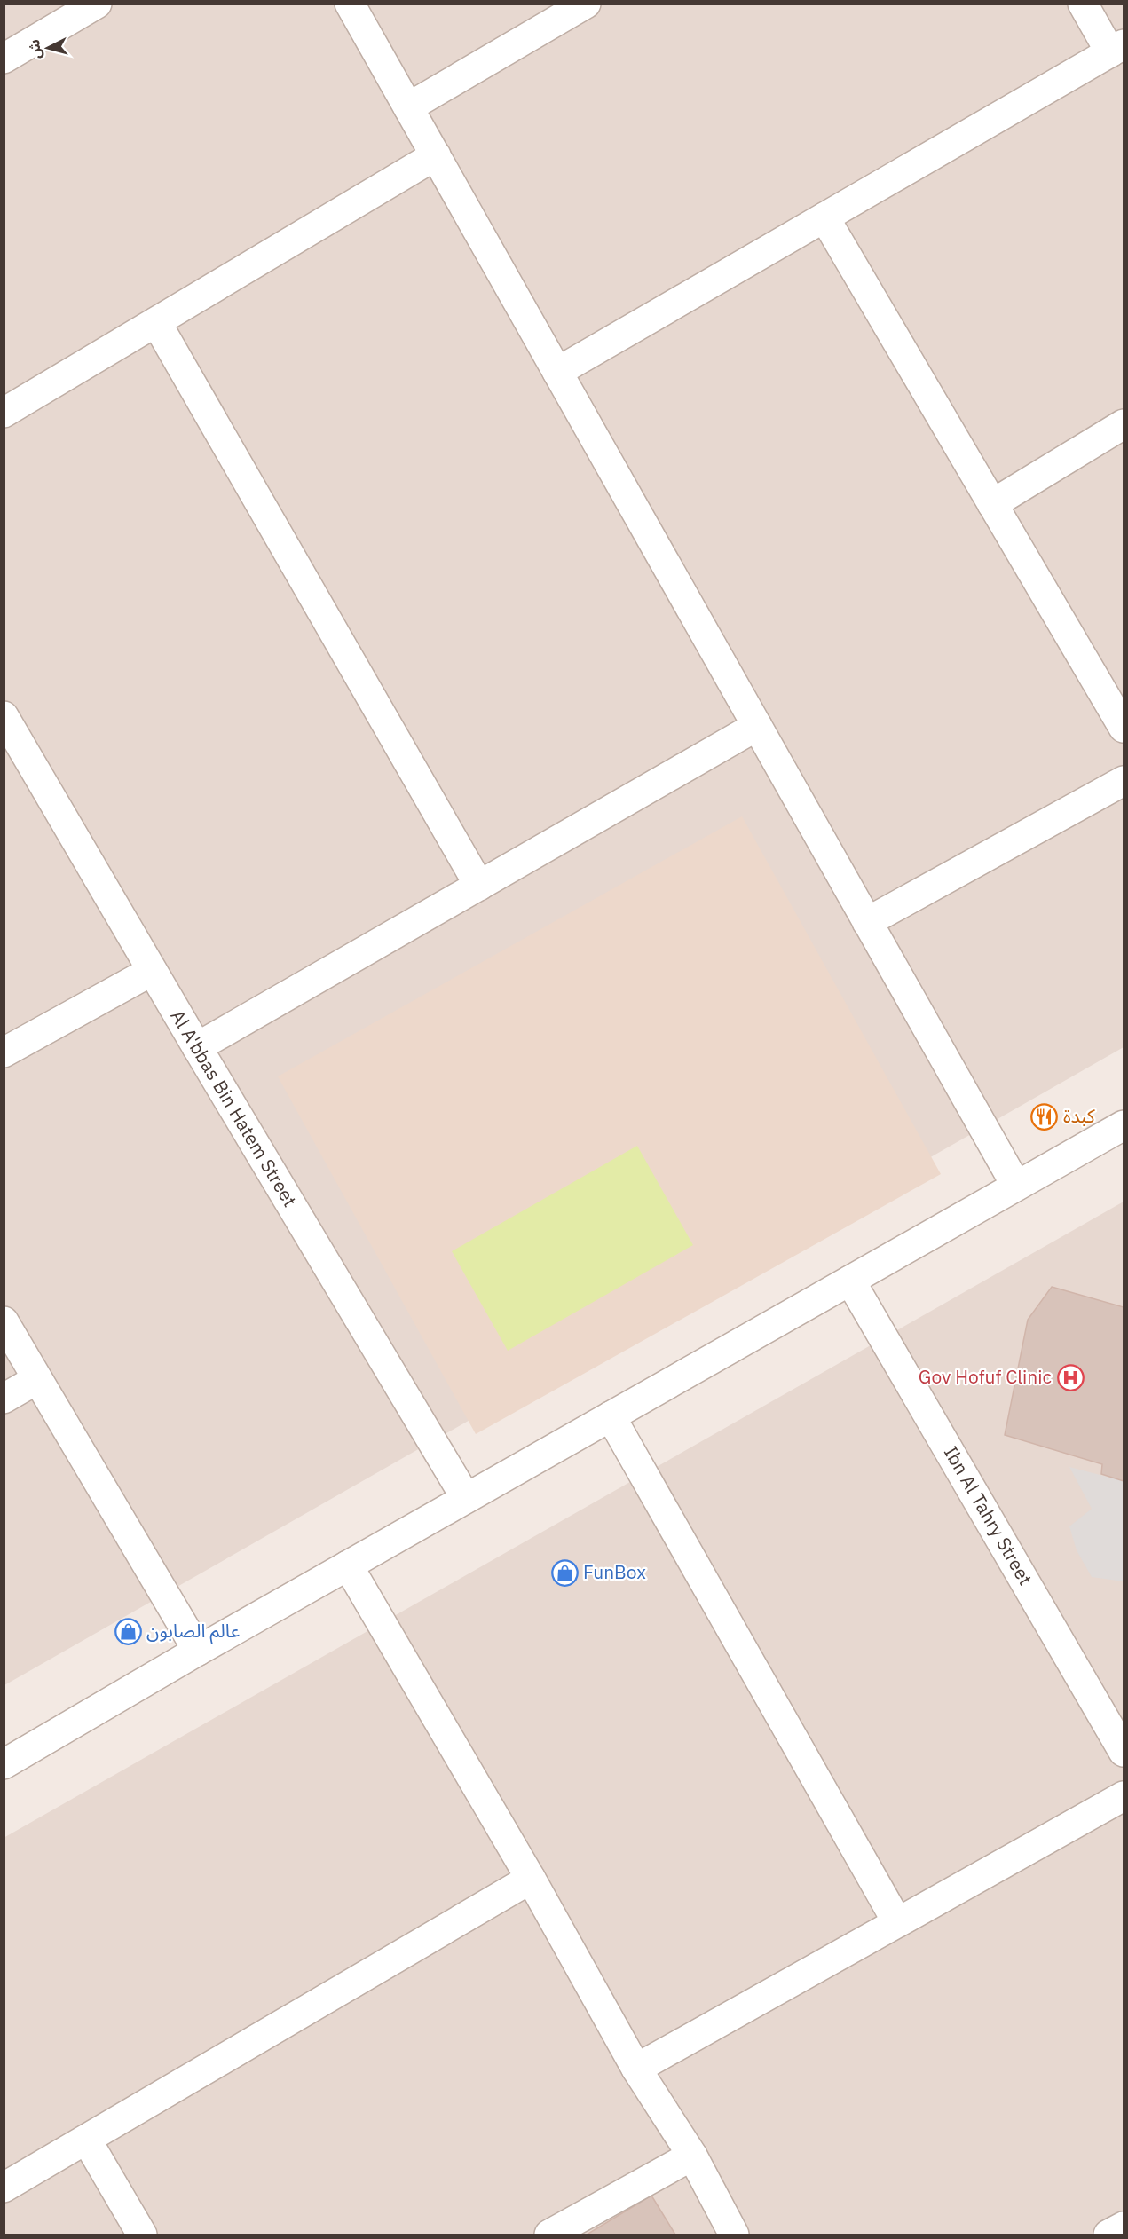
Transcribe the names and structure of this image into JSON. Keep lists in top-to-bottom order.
{
  "streets": {
    "street": ["Al A'bbas Bin Hatem Street", "Ibn Al Tahry Street"]
  },
  "places": {
    "restaurant": ["كبدة"],
    "hospital": ["Gov Hofuf Clinic"],
    "shop": ["FunBox", "عالم الصابون"]
  },
  "north": "left"
}
